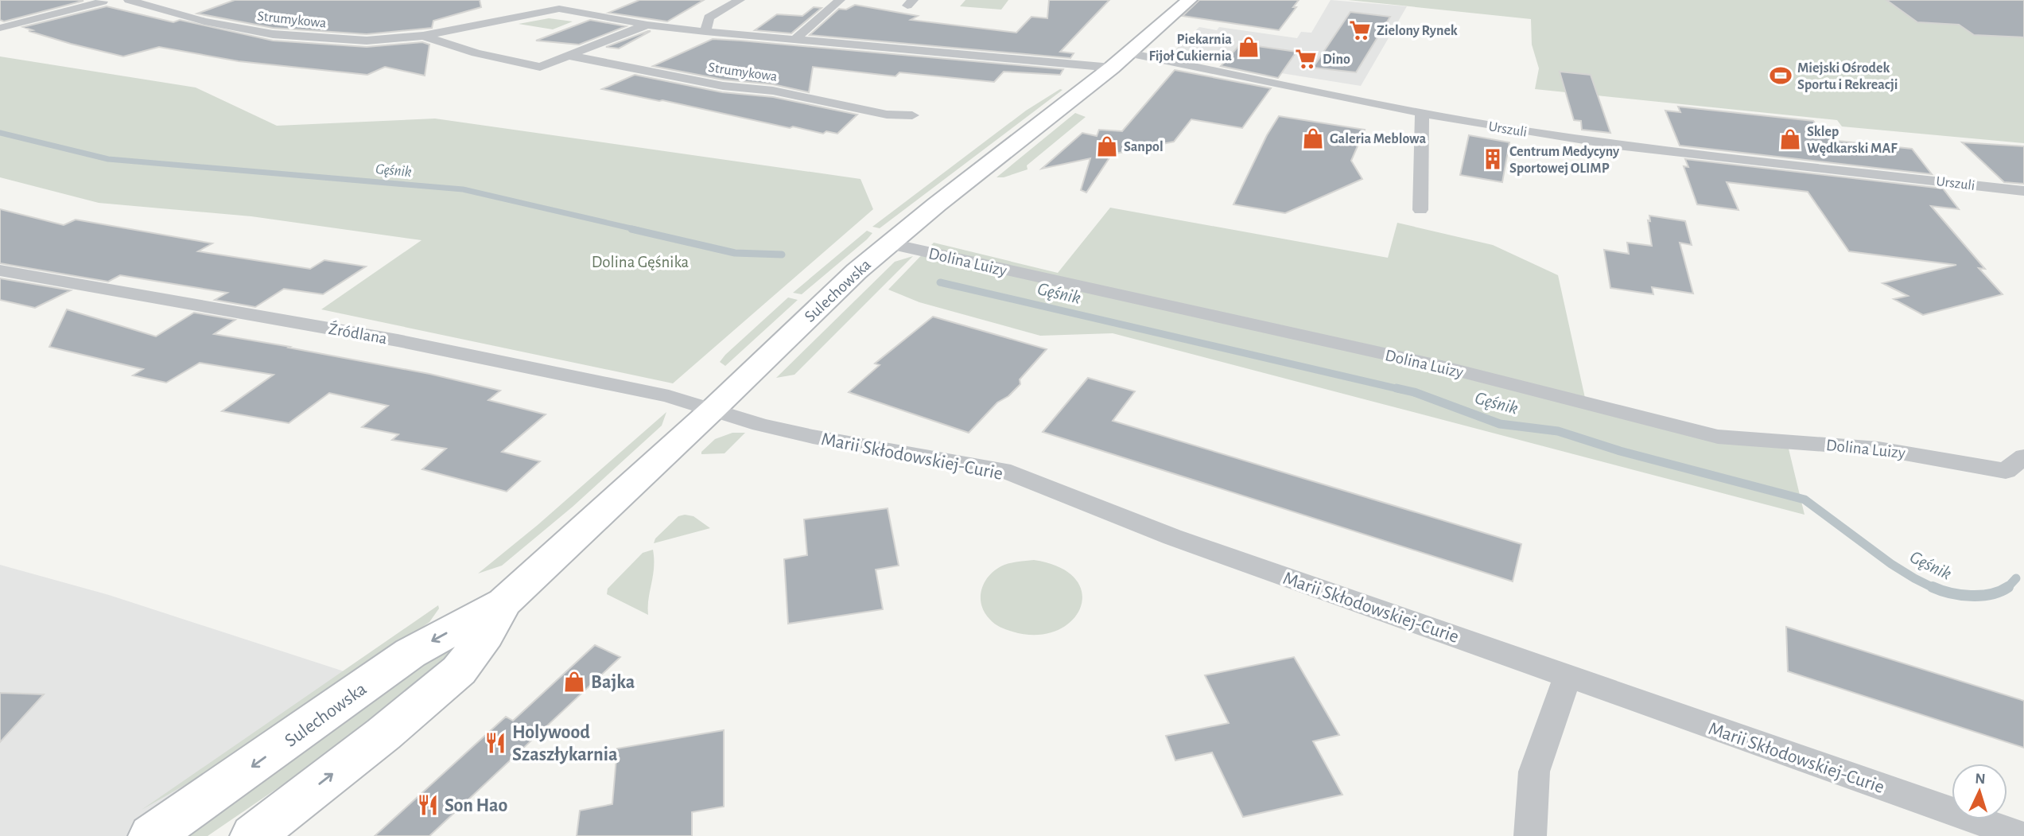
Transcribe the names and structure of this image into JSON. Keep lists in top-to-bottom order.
{
  "streets": {
    "street": [
      "Strumykowa",
      "Urszuli",
      "Dolina Luizy",
      "Sulechowska",
      "Źródlana",
      "Marii Skłodowskiej-Curie"
    ]
  },
  "crossings": [
    ["Strumykowa", "Urszuli"],
    ["Strumykowa", "Sulechowska"],
    ["Urszuli", "Sulechowska"],
    ["Dolina Luizy", "Sulechowska"],
    ["Sulechowska", "Źródlana"],
    ["Sulechowska", "Marii Skłodowskiej-Curie"],
    ["Źródlana", "Marii Skłodowskiej-Curie"]
  ],
  "water": ["Gęśnik"],
  "parks": ["Dolina Gęśnika"],
  "places": {
    "supermarket": ["Zielony Rynek", "Dino"],
    "shop": [
      "Piekarnia Fijoł Cukiernia",
      "Galeria Meblowa",
      "Sklep Wędkarski MAF",
      "Sanpol",
      "Bajka"
    ],
    "sports": ["Miejski Ośrodek Sportu i Rekreacji"],
    "building": ["Centrum Medycyny Sportowej OLIMP"],
    "restaurant": ["Holywood Szaszłykarnia", "Son Hao"]
  },
  "north": "top"
}
